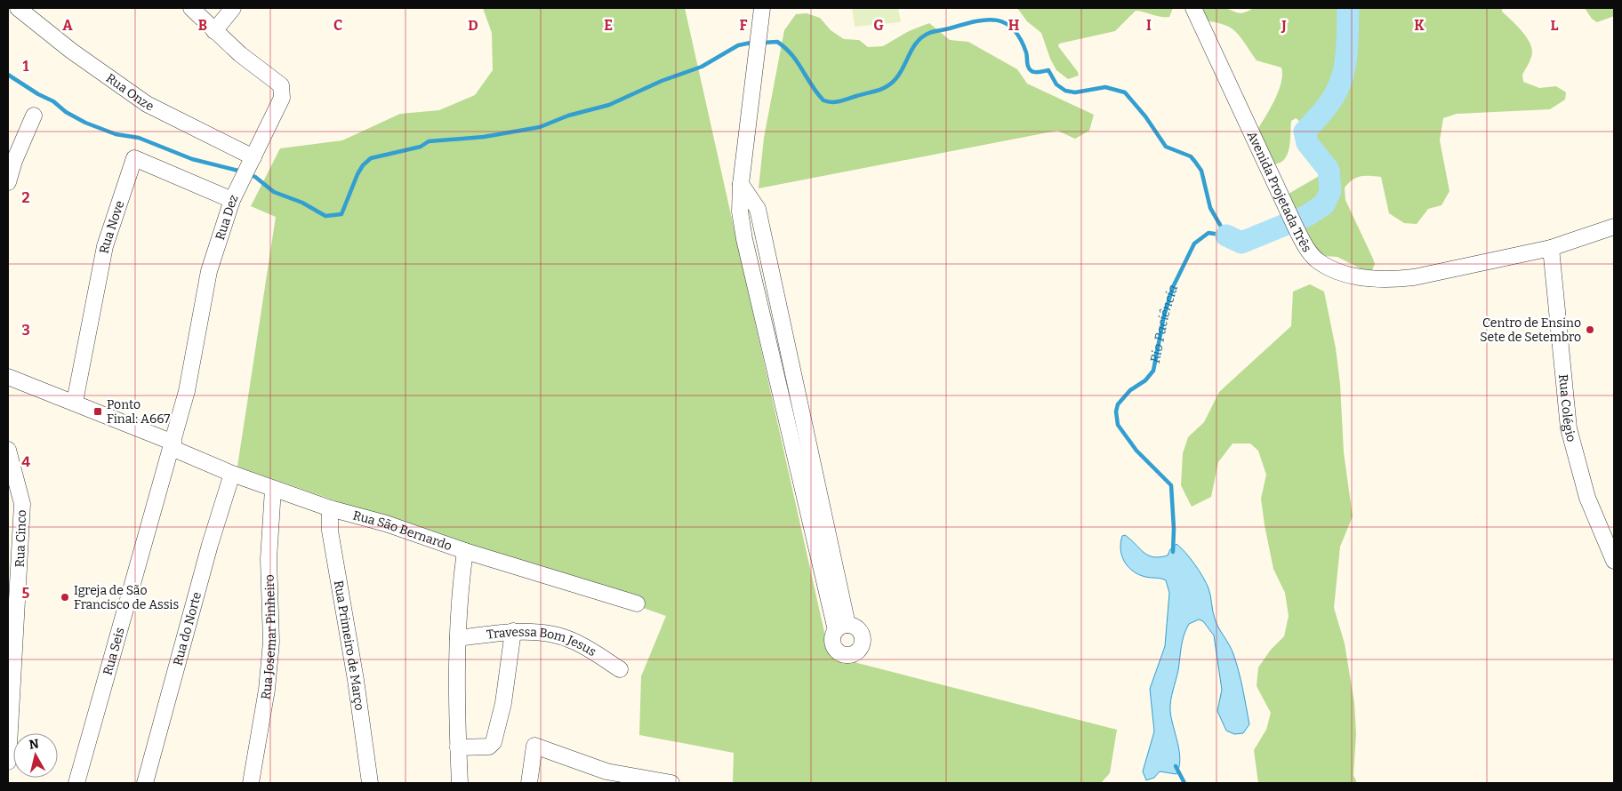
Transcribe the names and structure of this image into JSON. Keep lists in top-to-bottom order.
{
  "streets": {
    "street": [
      "Rua Onze",
      "Avenida Projetada Três",
      "Rua Dez",
      "Rua Nove",
      "Rua Colégio",
      "Rua São Bernardo",
      "Rua Cinco",
      "Rua do Norte",
      "Rua Josemar Pinheiro",
      "Rua Primeiro de Março",
      "Travessa Bom Jesus",
      "Rua Seis"
    ]
  },
  "crossings": [
    ["Rua Onze", "Rua Dez"],
    ["Avenida Projetada Três", "Rua Colégio"],
    ["Rua Dez", "Rua Nove"],
    ["Rua Dez", "Rua São Bernardo"],
    ["Rua Dez", "Rua Seis"],
    ["Rua Nove", "Rua São Bernardo"],
    ["Rua São Bernardo", "Rua do Norte"],
    ["Rua São Bernardo", "Rua Josemar Pinheiro"],
    ["Rua São Bernardo", "Rua Primeiro de Março"],
    ["Rua São Bernardo", "Rua Seis"]
  ],
  "water": ["Rio Paciência"],
  "places": {
    "other": ["Centro de Ensino Sete de Setembro", "Igreja de São Francisco de Assis"],
    "transit": ["Ponto Final: A667"]
  },
  "north": "top",
  "grid": {
    "columns": [
      "A",
      "B",
      "C",
      "D",
      "E",
      "F",
      "G",
      "H",
      "I",
      "J",
      "K",
      "L"
    ],
    "rows": [
      "1",
      "2",
      "3",
      "4",
      "5"
    ]
  }
}
